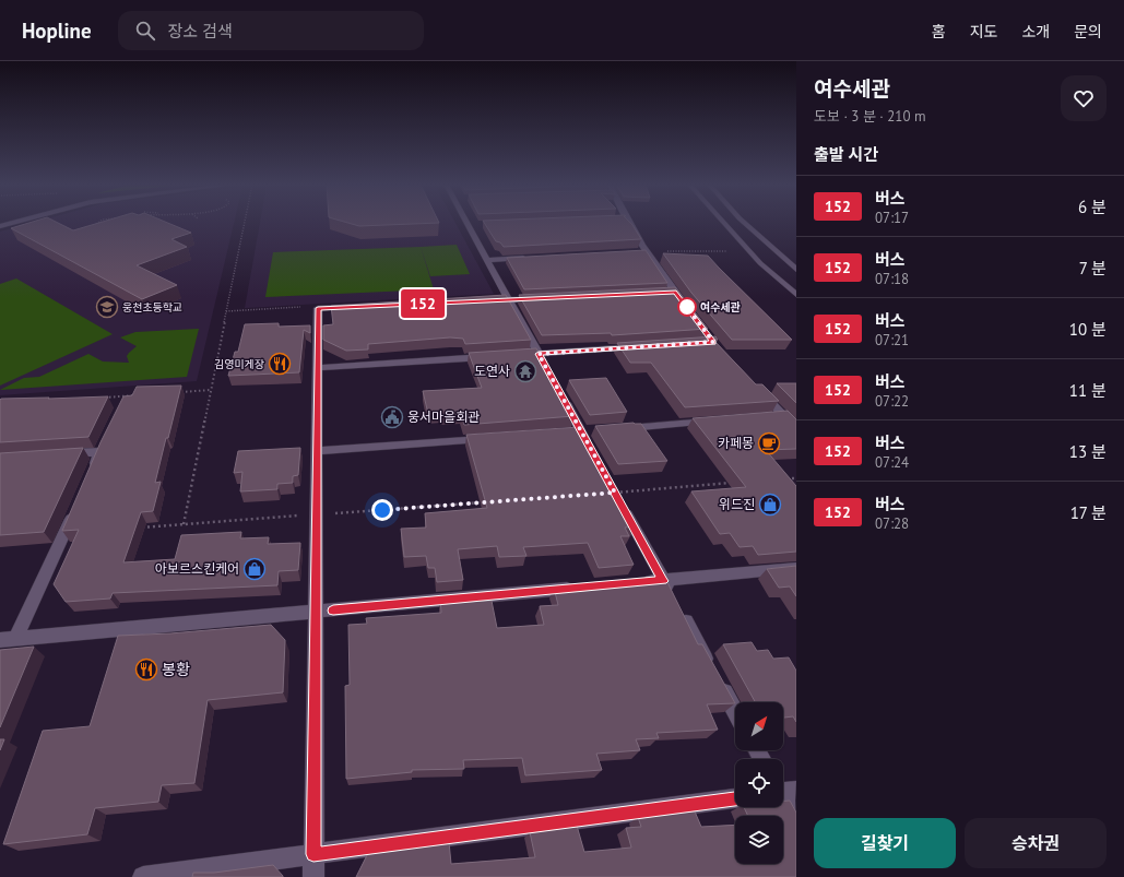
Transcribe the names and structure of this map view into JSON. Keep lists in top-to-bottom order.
{
  "places": {
    "school or university": ["웅천초등학교"],
    "other": ["여수세관"],
    "restaurant": ["김영미게장", "봉황"],
    "temple": ["도연사"],
    "public building": ["웅서마을회관"],
    "cafe": ["카페몽"],
    "shop": ["위드진", "아보르스킨케어"]
  },
  "lines": ["bus line 152"],
  "north": "top right",
  "page": {
    "header": "Hopline",
    "search": "장소 검색",
    "nav": [
      "홈",
      "지도",
      "소개",
      "문의"
    ],
    "on_map": "152",
    "heading": [
      ["여수세관", "도보 · 3 분 · 210 m"],
      "출발 시간"
    ],
    "list": [
      {
        "mark": "152",
        "name": "버스",
        "note": "07:17",
        "value": "6 분"
      },
      {
        "mark": "152",
        "name": "버스",
        "note": "07:18",
        "value": "7 분"
      },
      {
        "mark": "152",
        "name": "버스",
        "note": "07:21",
        "value": "10 분"
      },
      {
        "mark": "152",
        "name": "버스",
        "note": "07:22",
        "value": "11 분"
      },
      {
        "mark": "152",
        "name": "버스",
        "note": "07:24",
        "value": "13 분"
      },
      {
        "mark": "152",
        "name": "버스",
        "note": "07:28",
        "value": "17 분"
      }
    ],
    "buttons": ["길찾기", "승차권"]
  }
}
